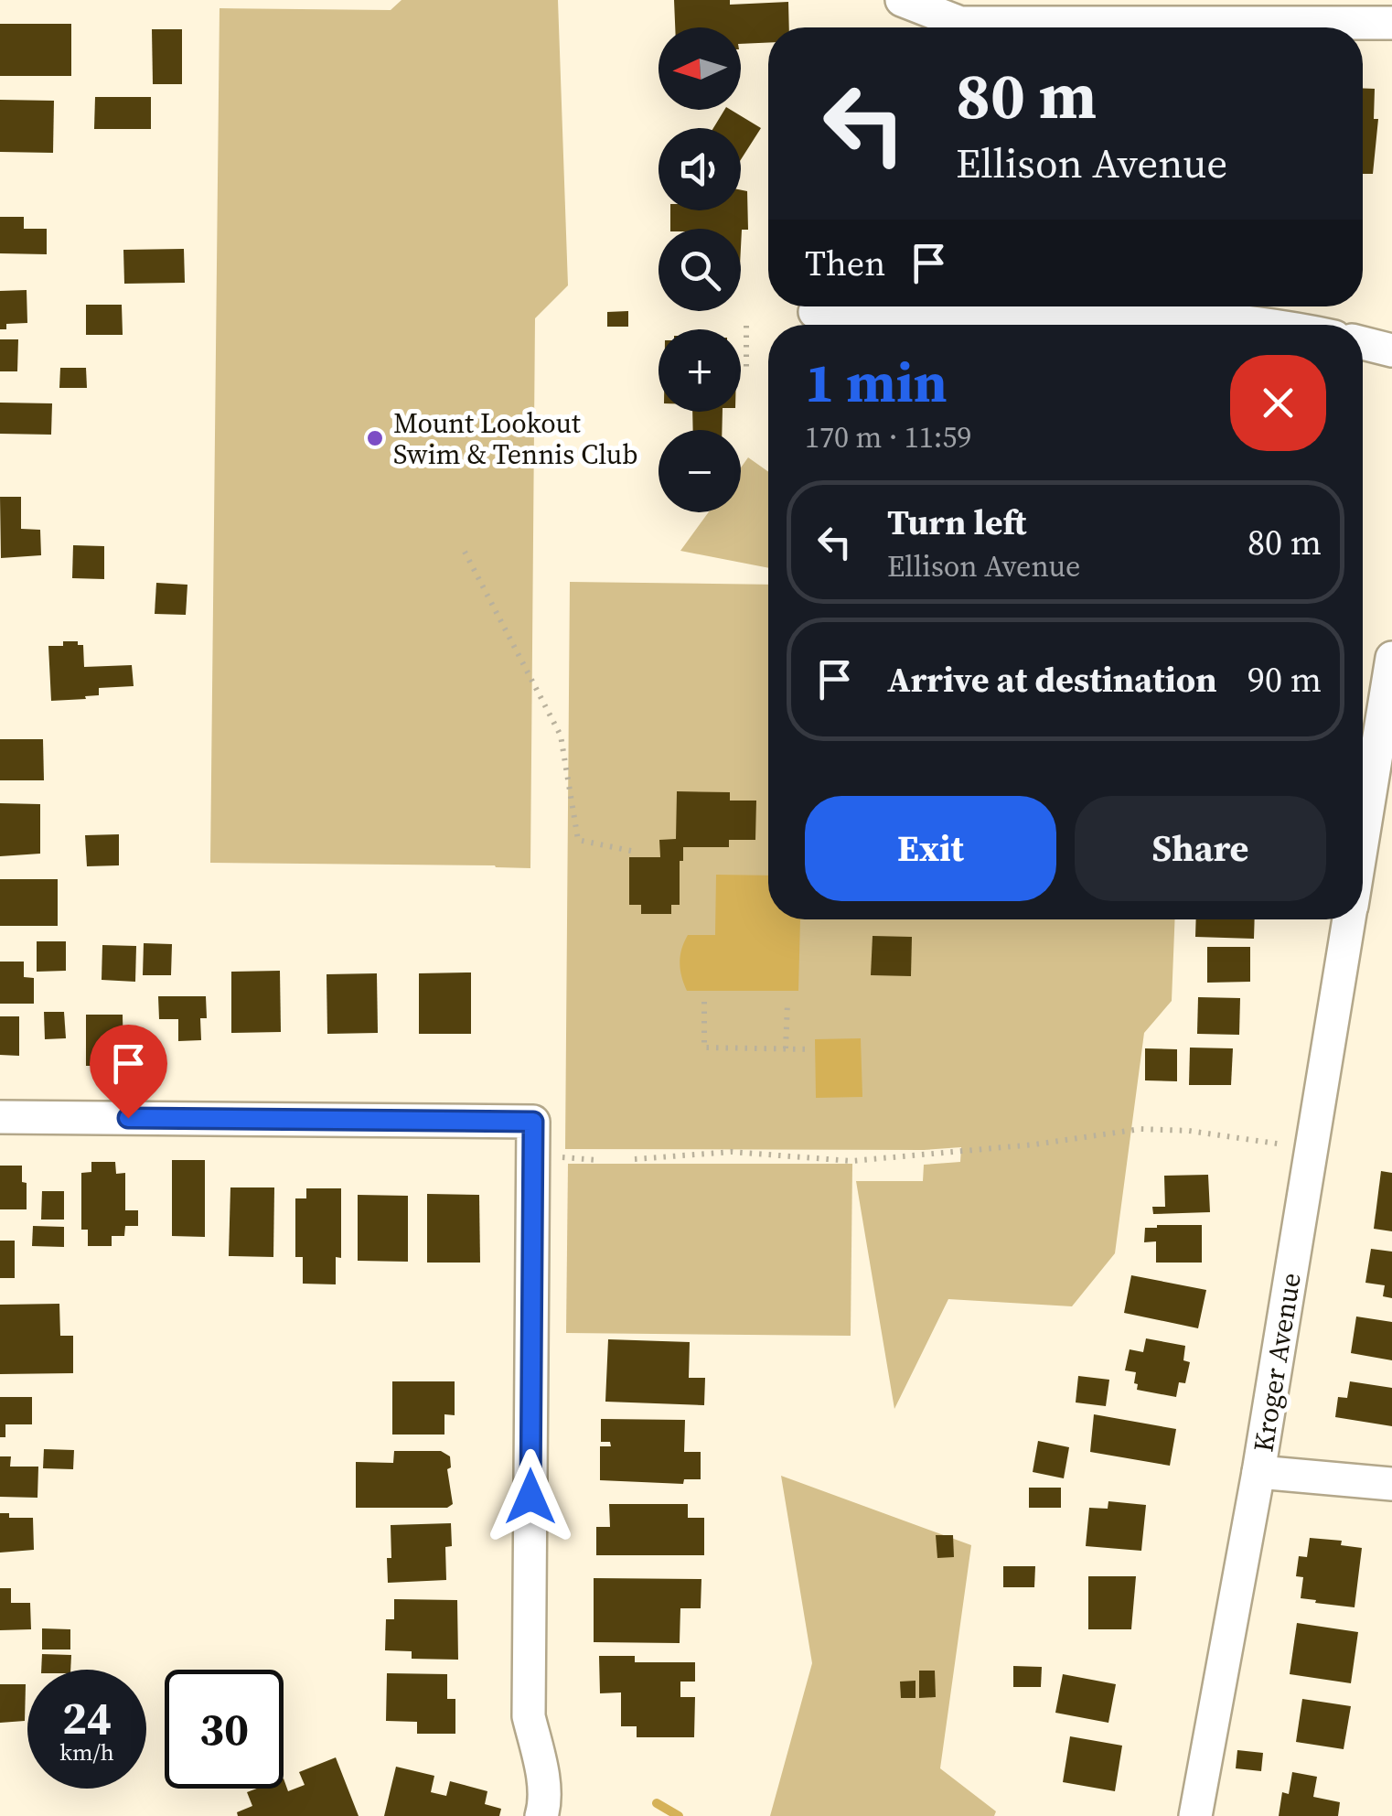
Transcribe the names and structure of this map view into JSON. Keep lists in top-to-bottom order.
{
  "streets": {
    "street": ["Kroger Avenue"]
  },
  "places": ["Mount Lookout Swim & Tennis Club"],
  "north": "left",
  "page": {
    "map_buttons": ["+", "−"],
    "turn": ["80 m", "Ellison Avenue"],
    "then": "Then",
    "heading": ["1 min", "170 m · 11:59"],
    "list": [
      {
        "name": "Turn left",
        "note": "Ellison Avenue",
        "value": "80 m"
      },
      {
        "name": "Arrive at destination",
        "value": "90 m"
      }
    ],
    "buttons": ["Exit", "Share"],
    "speed": "24 km/h",
    "limit": "30"
  }
}
